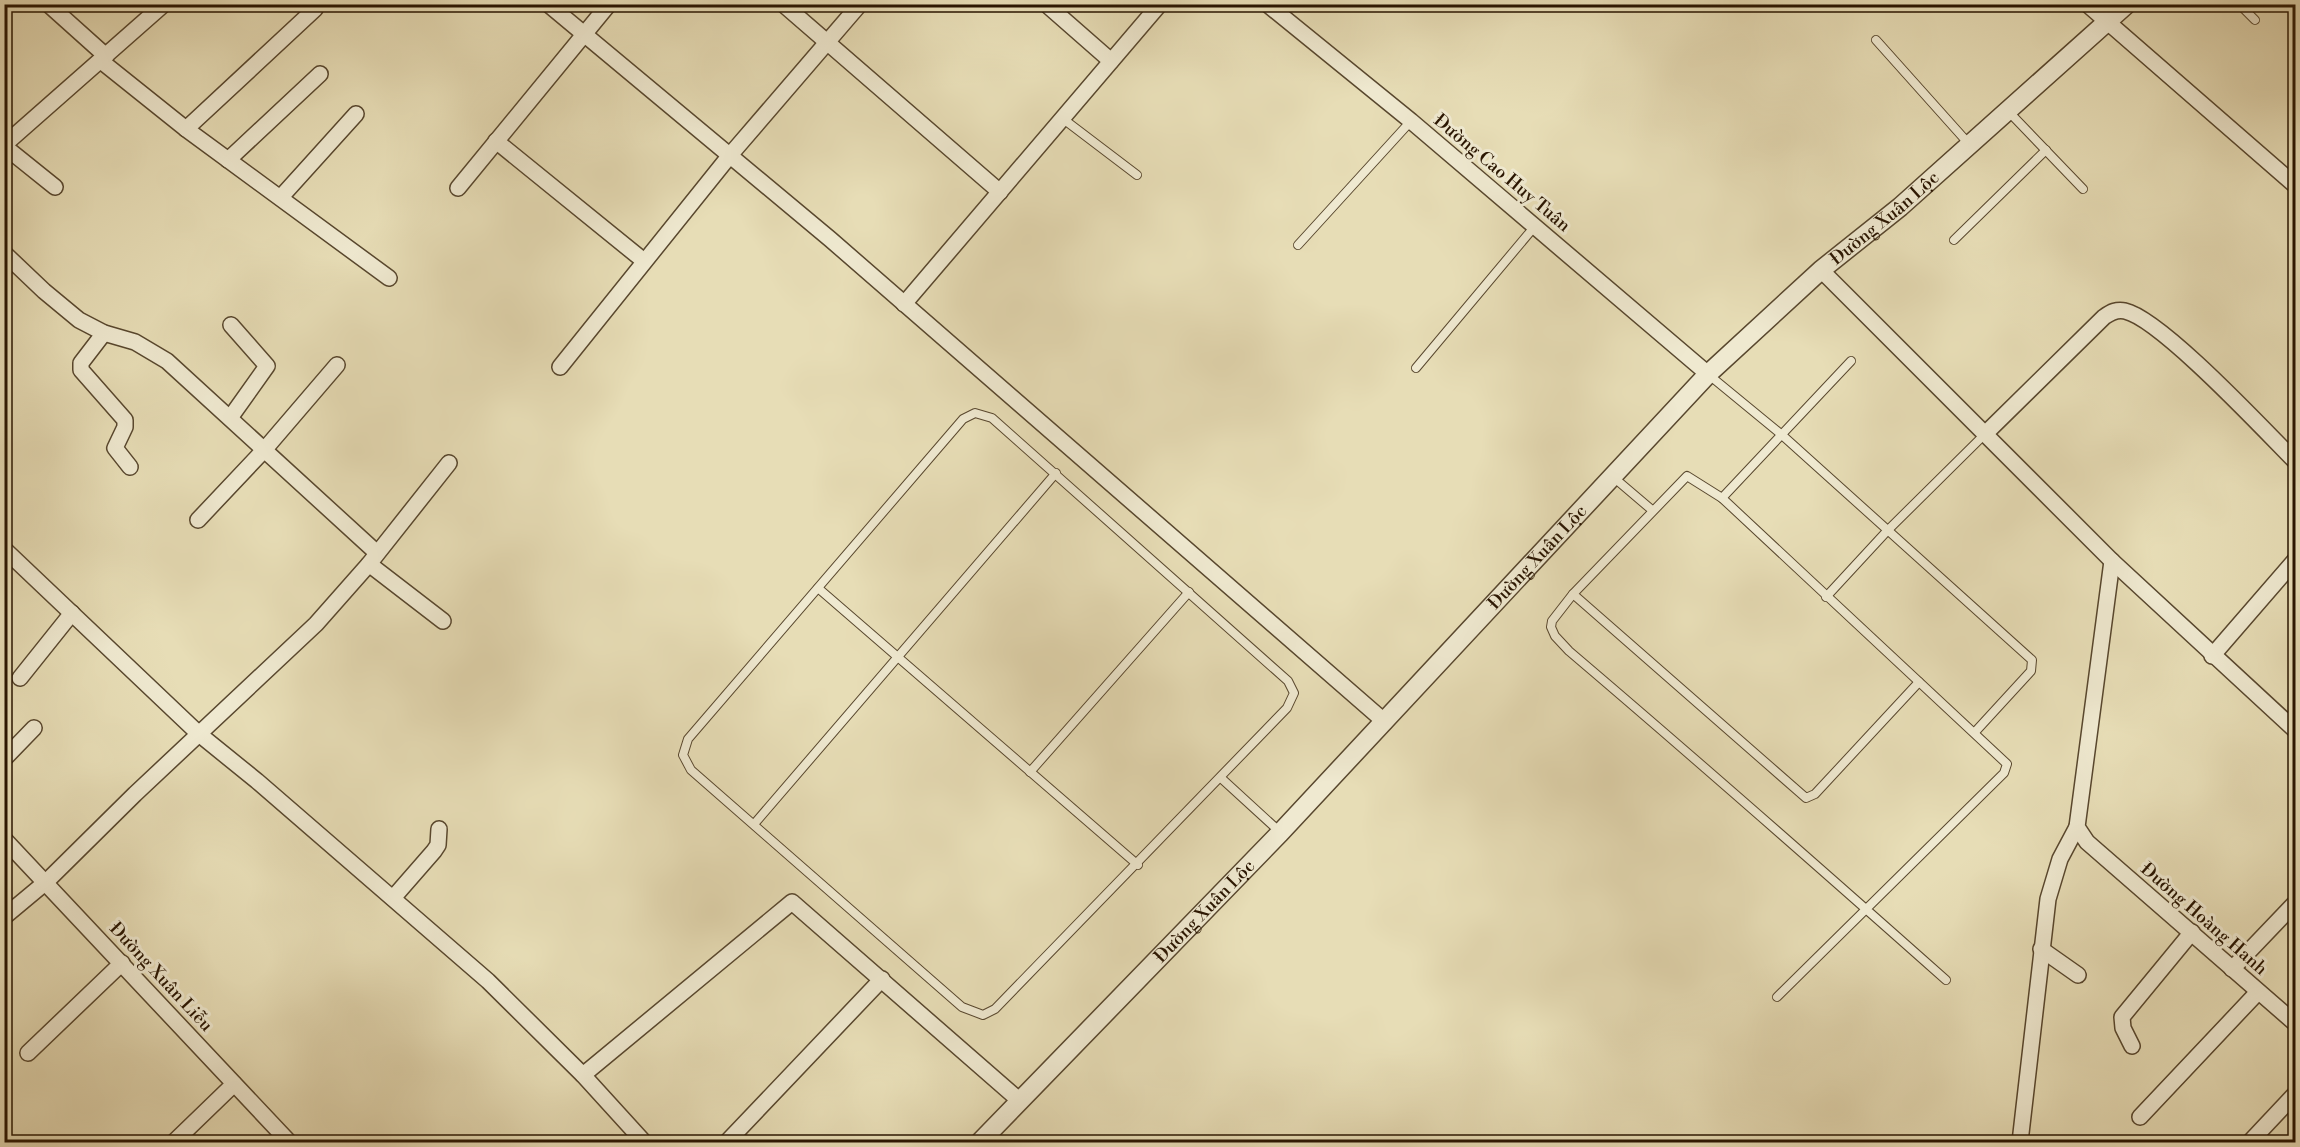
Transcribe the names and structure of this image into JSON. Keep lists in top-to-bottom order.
{
  "streets": {
    "street": [
      "Đường Cao Huy Tuân",
      "Đường Xuân Lộc",
      "Đường Hoàng Hanh",
      "Đường Xuân Liễu"
    ]
  },
  "crossings": [
    ["Đường Cao Huy Tuân", "Đường Xuân Lộc"]
  ]
}
